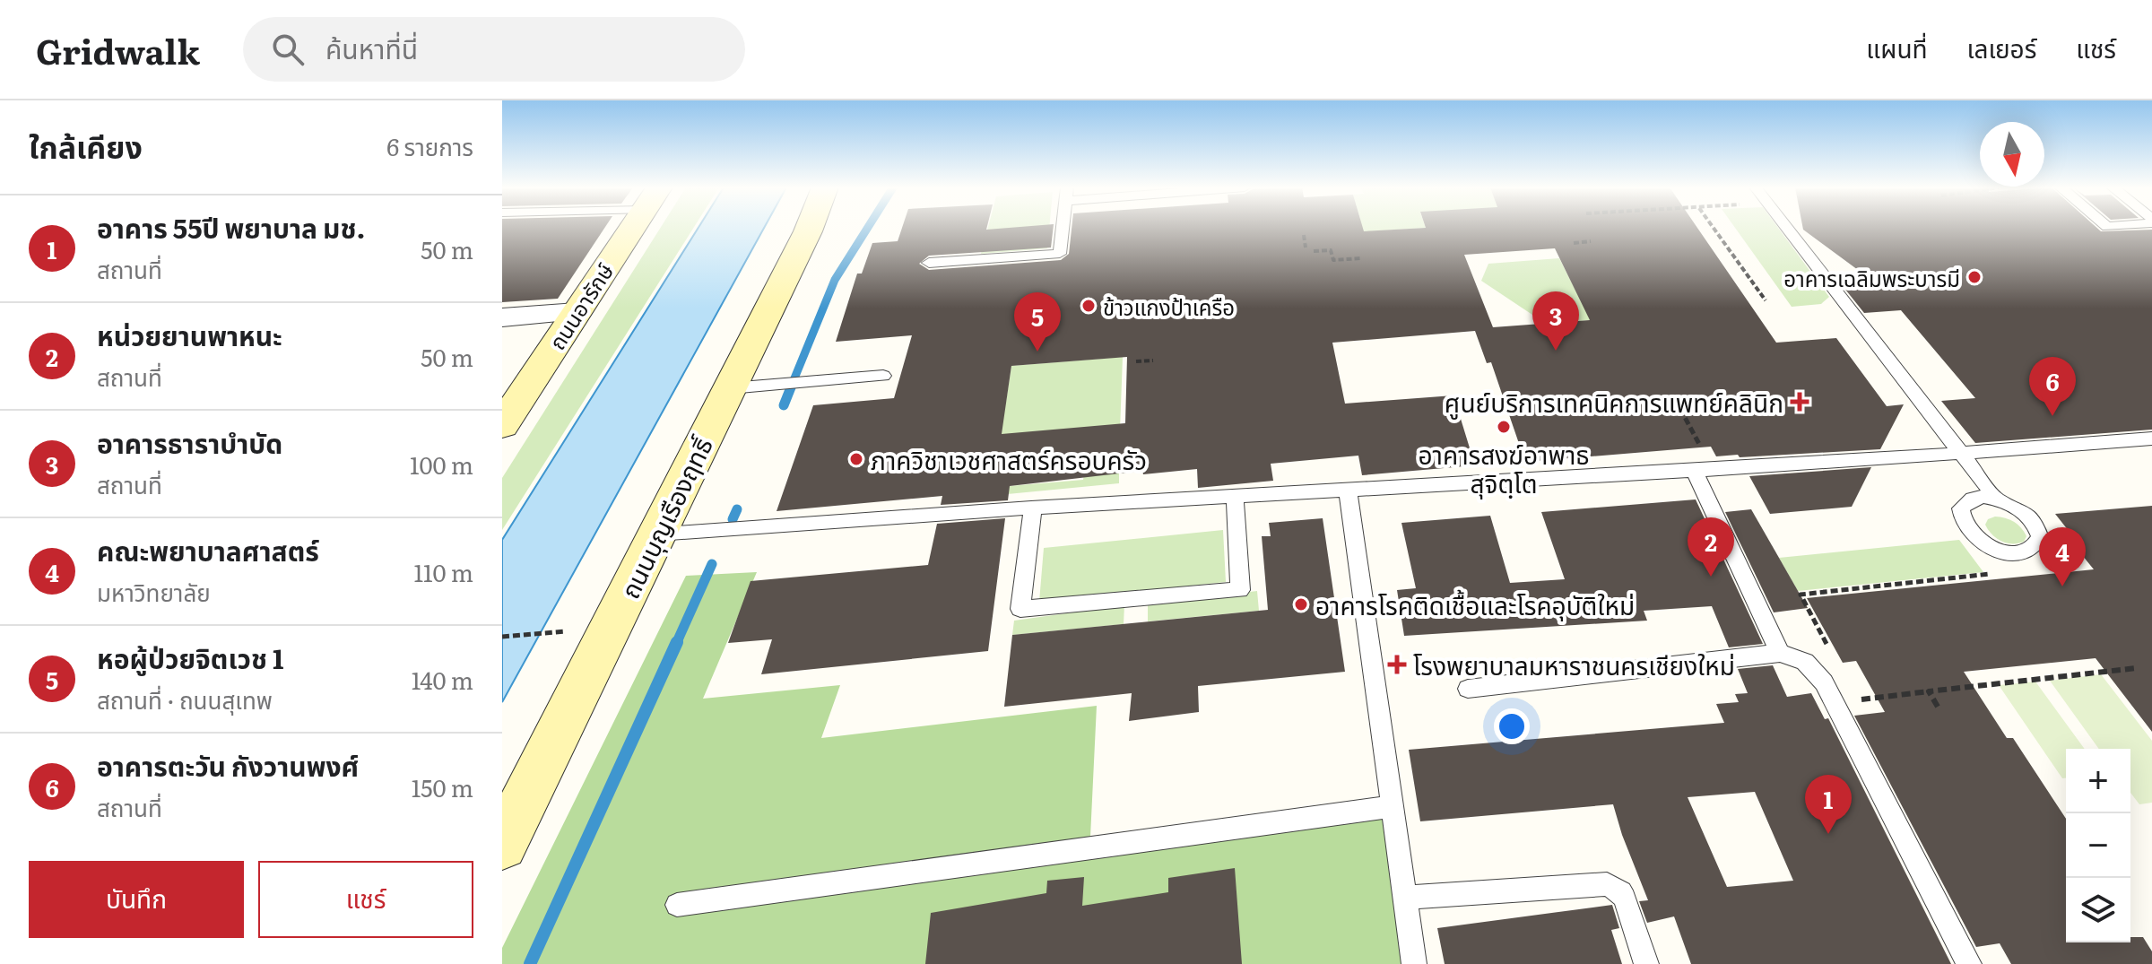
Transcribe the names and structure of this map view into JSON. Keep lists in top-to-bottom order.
{
  "streets": {
    "main road": ["ถนนอารักษ์", "ถนนบุญเรืองฤทธิ์"]
  },
  "places": {
    "other": [
      "อาคารเฉลิมพระบารมี",
      "ข้าวแกงป้าเครือ",
      "อาคารสงฆ์อาพาธ สุจิตฺโต",
      "ภาควิชาเวชศาสตร์ครอบครัว",
      "อาคารโรคติดเชื้อและโรคอุบัติใหม่"
    ],
    "health": ["ศูนย์บริการเทคนิคการแพทย์คลินิก", "โรงพยาบาลมหาราชนครเชียงใหม่"]
  },
  "north": "bottom",
  "page": {
    "header": "Gridwalk",
    "search": "ค้นหาที่นี่",
    "nav": ["แผนที่", "เลเยอร์", "แชร์"],
    "heading": ["ใกล้เคียง", "6 รายการ"],
    "list": [
      {
        "mark": "1",
        "name": "อาคาร 55ปี พยาบาล มช.",
        "note": "สถานที่",
        "value": "50 m"
      },
      {
        "mark": "2",
        "name": "หน่วยยานพาหนะ",
        "note": "สถานที่",
        "value": "50 m"
      },
      {
        "mark": "3",
        "name": "อาคารธาราบำบัด",
        "note": "สถานที่",
        "value": "100 m"
      },
      {
        "mark": "4",
        "name": "คณะพยาบาลศาสตร์",
        "note": "มหาวิทยาลัย",
        "value": "110 m"
      },
      {
        "mark": "5",
        "name": "หอผู้ป่วยจิตเวช 1",
        "note": "สถานที่ · ถนนสุเทพ",
        "value": "140 m"
      },
      {
        "mark": "6",
        "name": "อาคารตะวัน กังวานพงศ์",
        "note": "สถานที่",
        "value": "150 m"
      }
    ],
    "pins": [
      "3",
      "5",
      "6",
      "2",
      "4",
      "1"
    ],
    "map_buttons": ["+", "−"],
    "buttons": ["บันทึก", "แชร์"]
  }
}
